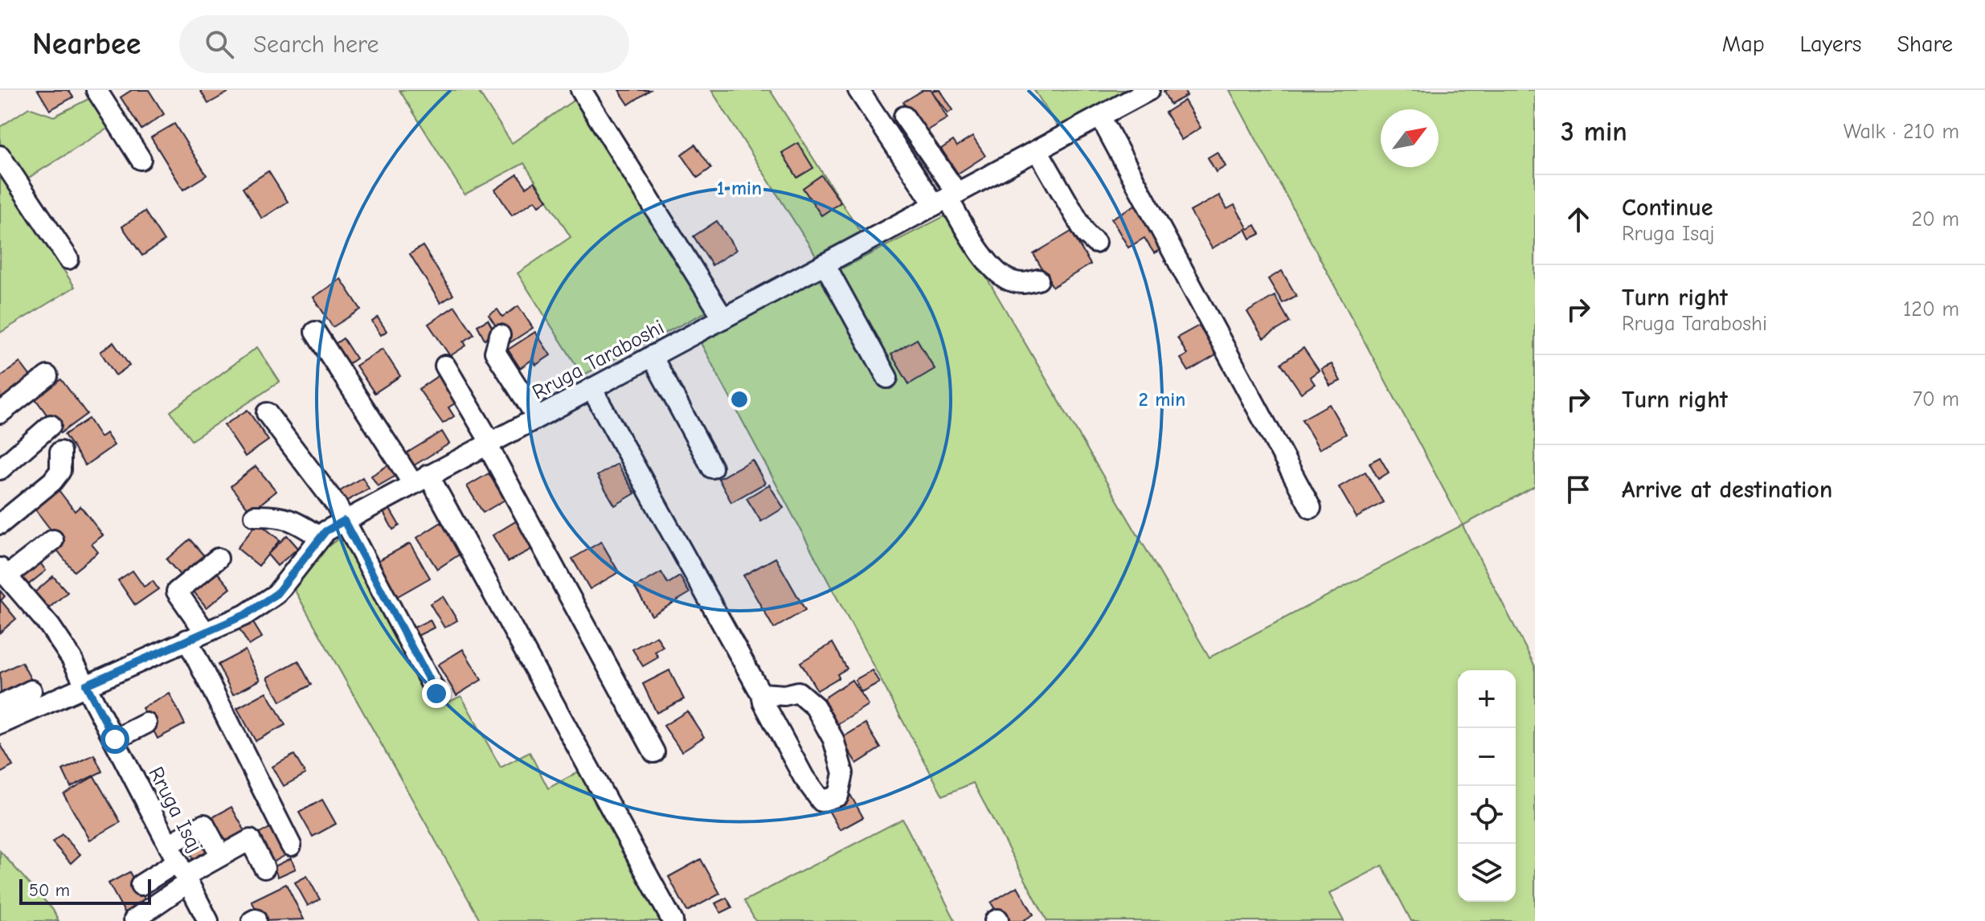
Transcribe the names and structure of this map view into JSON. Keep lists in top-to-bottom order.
{
  "streets": {
    "street": ["Rruga Taraboshi", "Rruga Isaj"]
  },
  "crossings": [
    ["Rruga Taraboshi", "Rruga Isaj"]
  ],
  "scale_bar": "50 m",
  "north": "top right",
  "page": {
    "header": "Nearbee",
    "search": "Search here",
    "nav": ["Map", "Layers", "Share"],
    "heading": ["3 min", "Walk · 210 m"],
    "list": [
      ["Continue", "Rruga Isaj", "20 m"],
      ["Turn right", "Rruga Taraboshi", "120 m"],
      ["Turn right", "70 m"],
      "Arrive at destination"
    ],
    "map_buttons": ["+", "−"],
    "scale": "50 m"
  },
  "rings": ["1 min", "2 min"]
}
